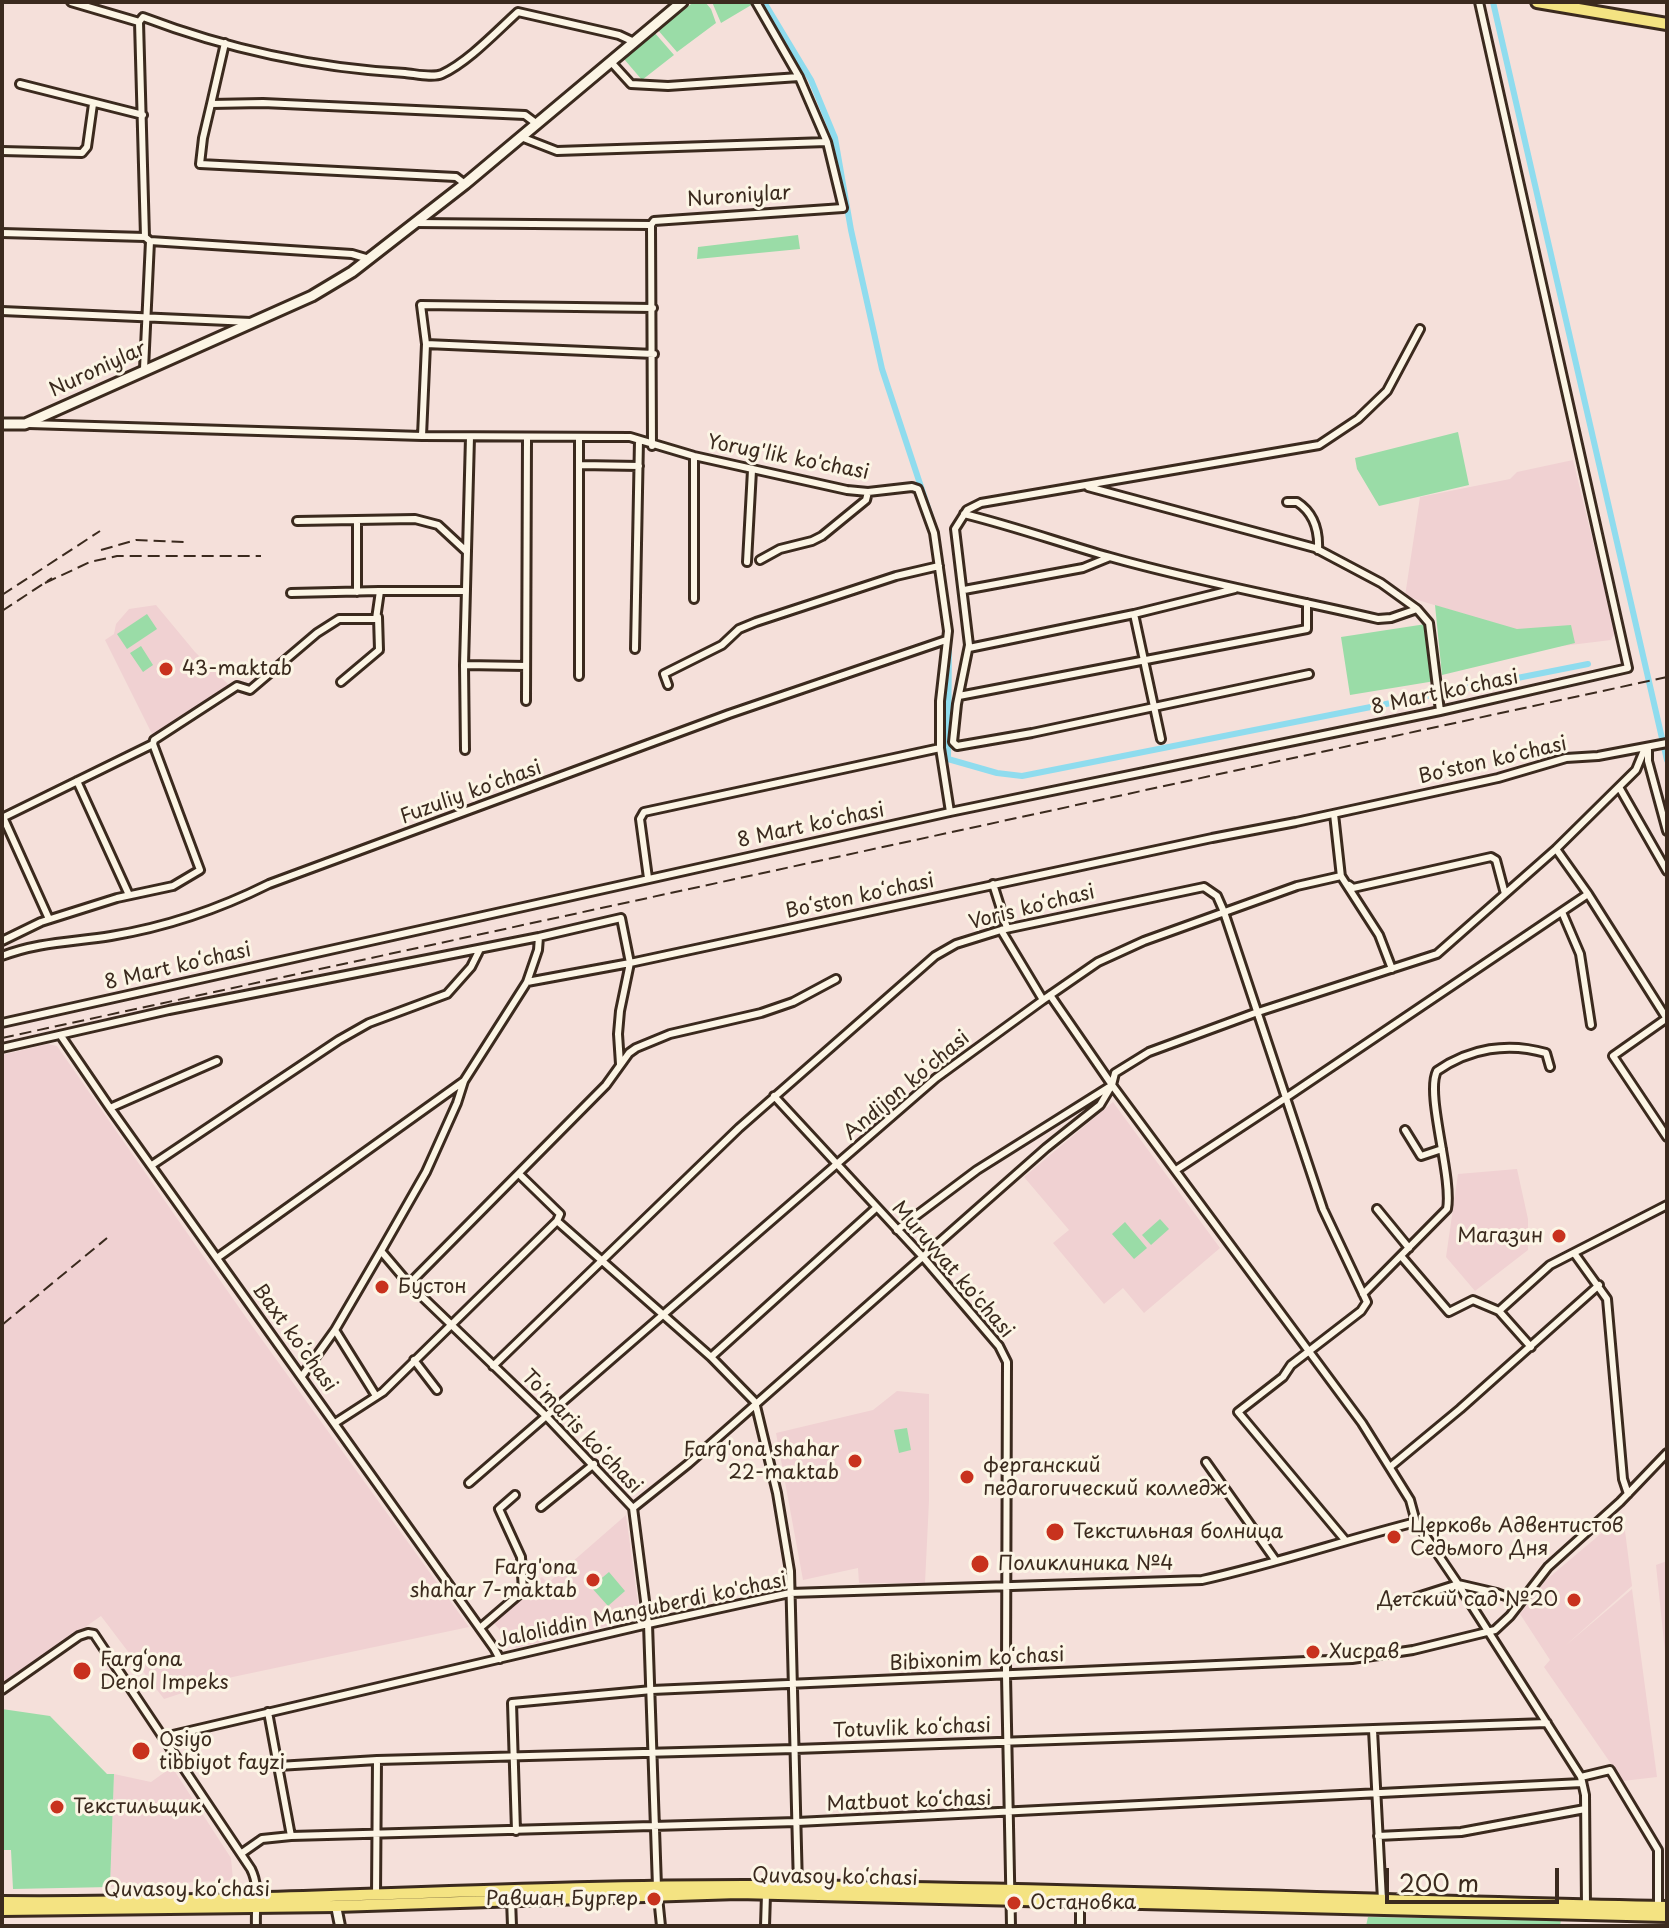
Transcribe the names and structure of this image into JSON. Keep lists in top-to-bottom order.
{
  "streets": {
    "main road": ["Nuroniylar", "Quvasoy koʻchasi"],
    "street": [
      "Yorug'lik ko'chasi",
      "8 Mart koʻchasi",
      "Boʻston koʻchasi",
      "Fuzuliy koʻchasi",
      "Voris koʻchasi",
      "Andijon koʻchasi",
      "Muruvvat ko'chasi",
      "Baxt koʻchasi",
      "Toʻmaris koʻchasi",
      "Jaloliddin Manguberdi ko'chasi",
      "Bibixonim koʻchasi",
      "Totuvlik koʻchasi",
      "Matbuot koʻchasi"
    ]
  },
  "crossings": [
    ["Nuroniylar", "Yorug'lik ko'chasi"],
    ["Yorug'lik ko'chasi", "8 Mart koʻchasi"],
    ["Yorug'lik ko'chasi", "Fuzuliy koʻchasi"],
    ["Voris koʻchasi", "Andijon koʻchasi"],
    ["Voris koʻchasi", "Muruvvat ko'chasi"],
    ["Voris koʻchasi", "Toʻmaris koʻchasi"],
    ["Andijon koʻchasi", "Muruvvat ko'chasi"],
    ["Andijon koʻchasi", "Toʻmaris koʻchasi"],
    ["Muruvvat ko'chasi", "Jaloliddin Manguberdi ko'chasi"],
    ["Muruvvat ko'chasi", "Bibixonim koʻchasi"],
    ["Muruvvat ko'chasi", "Totuvlik koʻchasi"],
    ["Muruvvat ko'chasi", "Matbuot koʻchasi"],
    ["Muruvvat ko'chasi", "Quvasoy koʻchasi"],
    ["Baxt koʻchasi", "Jaloliddin Manguberdi ko'chasi"],
    ["Toʻmaris koʻchasi", "Jaloliddin Manguberdi ko'chasi"],
    ["Toʻmaris koʻchasi", "Bibixonim koʻchasi"],
    ["Toʻmaris koʻchasi", "Totuvlik koʻchasi"],
    ["Toʻmaris koʻchasi", "Matbuot koʻchasi"],
    ["Toʻmaris koʻchasi", "Quvasoy koʻchasi"],
    ["Bibixonim koʻchasi", "Totuvlik koʻchasi"],
    ["Matbuot koʻchasi", "Quvasoy koʻchasi"]
  ],
  "places": [
    "43-maktab",
    "Магазин",
    "Бустон",
    "Farg'ona shahar 22-maktab",
    "ферганский педагогический колледж",
    "Текстильная болница",
    "Церковь Адвентистов Седьмого Дня",
    "Поликлиника №4",
    "Farg'ona shahar 7-maktab",
    "Детский сад №20",
    "Хисрав",
    "Farg‘ona Denol Impeks",
    "Osiyo tibbiyot fayzi",
    "Текстильщик",
    "Равшан Бургер",
    "Остановка"
  ],
  "scale_bar": "200 m"
}
